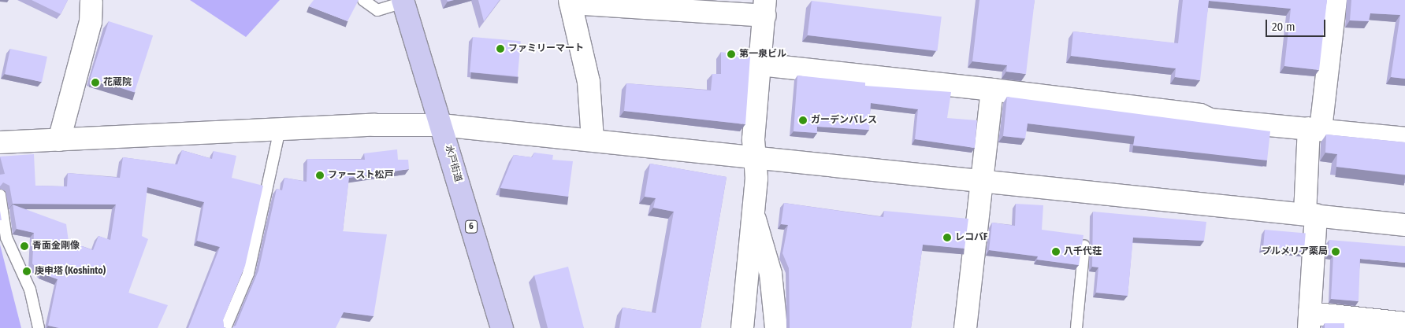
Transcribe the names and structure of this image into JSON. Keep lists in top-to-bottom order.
{
  "streets": {
    "highway": ["水戸街道", "6"]
  },
  "places": [
    "ファミリーマート",
    "第一泉ビル",
    "花蔵院",
    "ガーデンパレス",
    "ファースト松戸",
    "レコバF",
    "青面金剛像",
    "八千代荘",
    "プルメリア薬局",
    "庚申塔 (Koshinto)"
  ],
  "scale_bar": "20 m"
}
